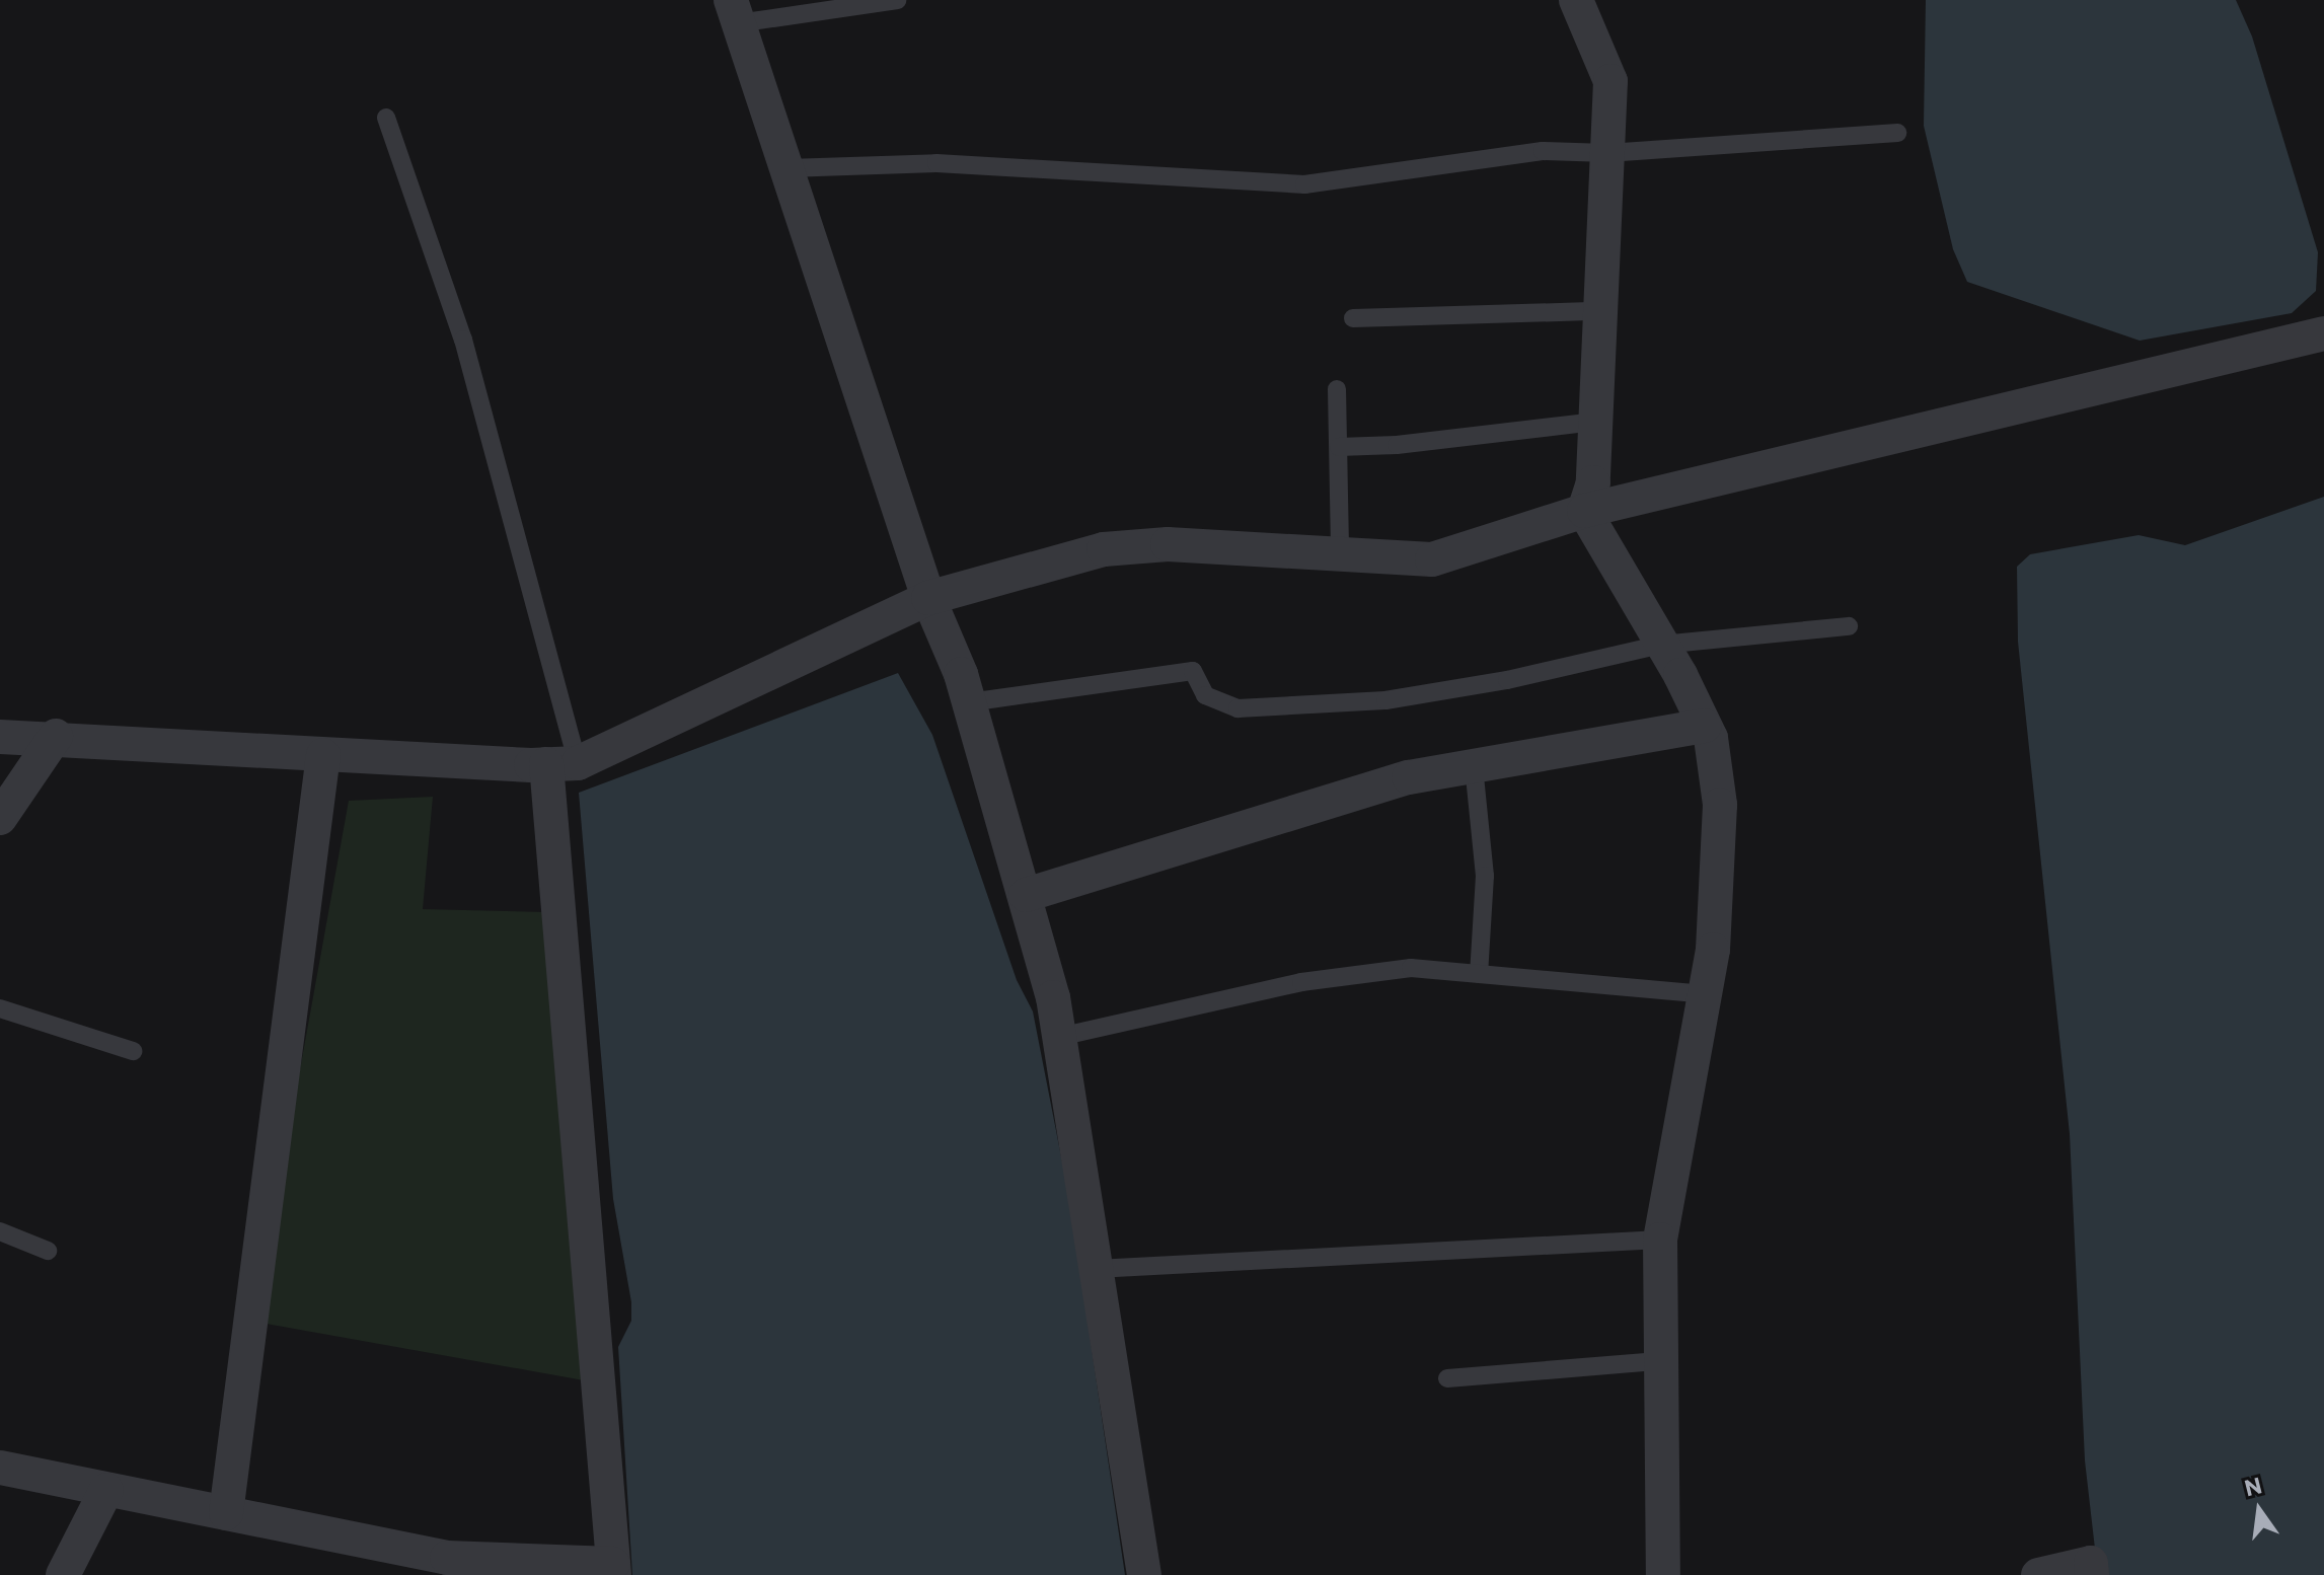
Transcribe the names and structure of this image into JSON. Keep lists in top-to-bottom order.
{
  "north": "top"
}
